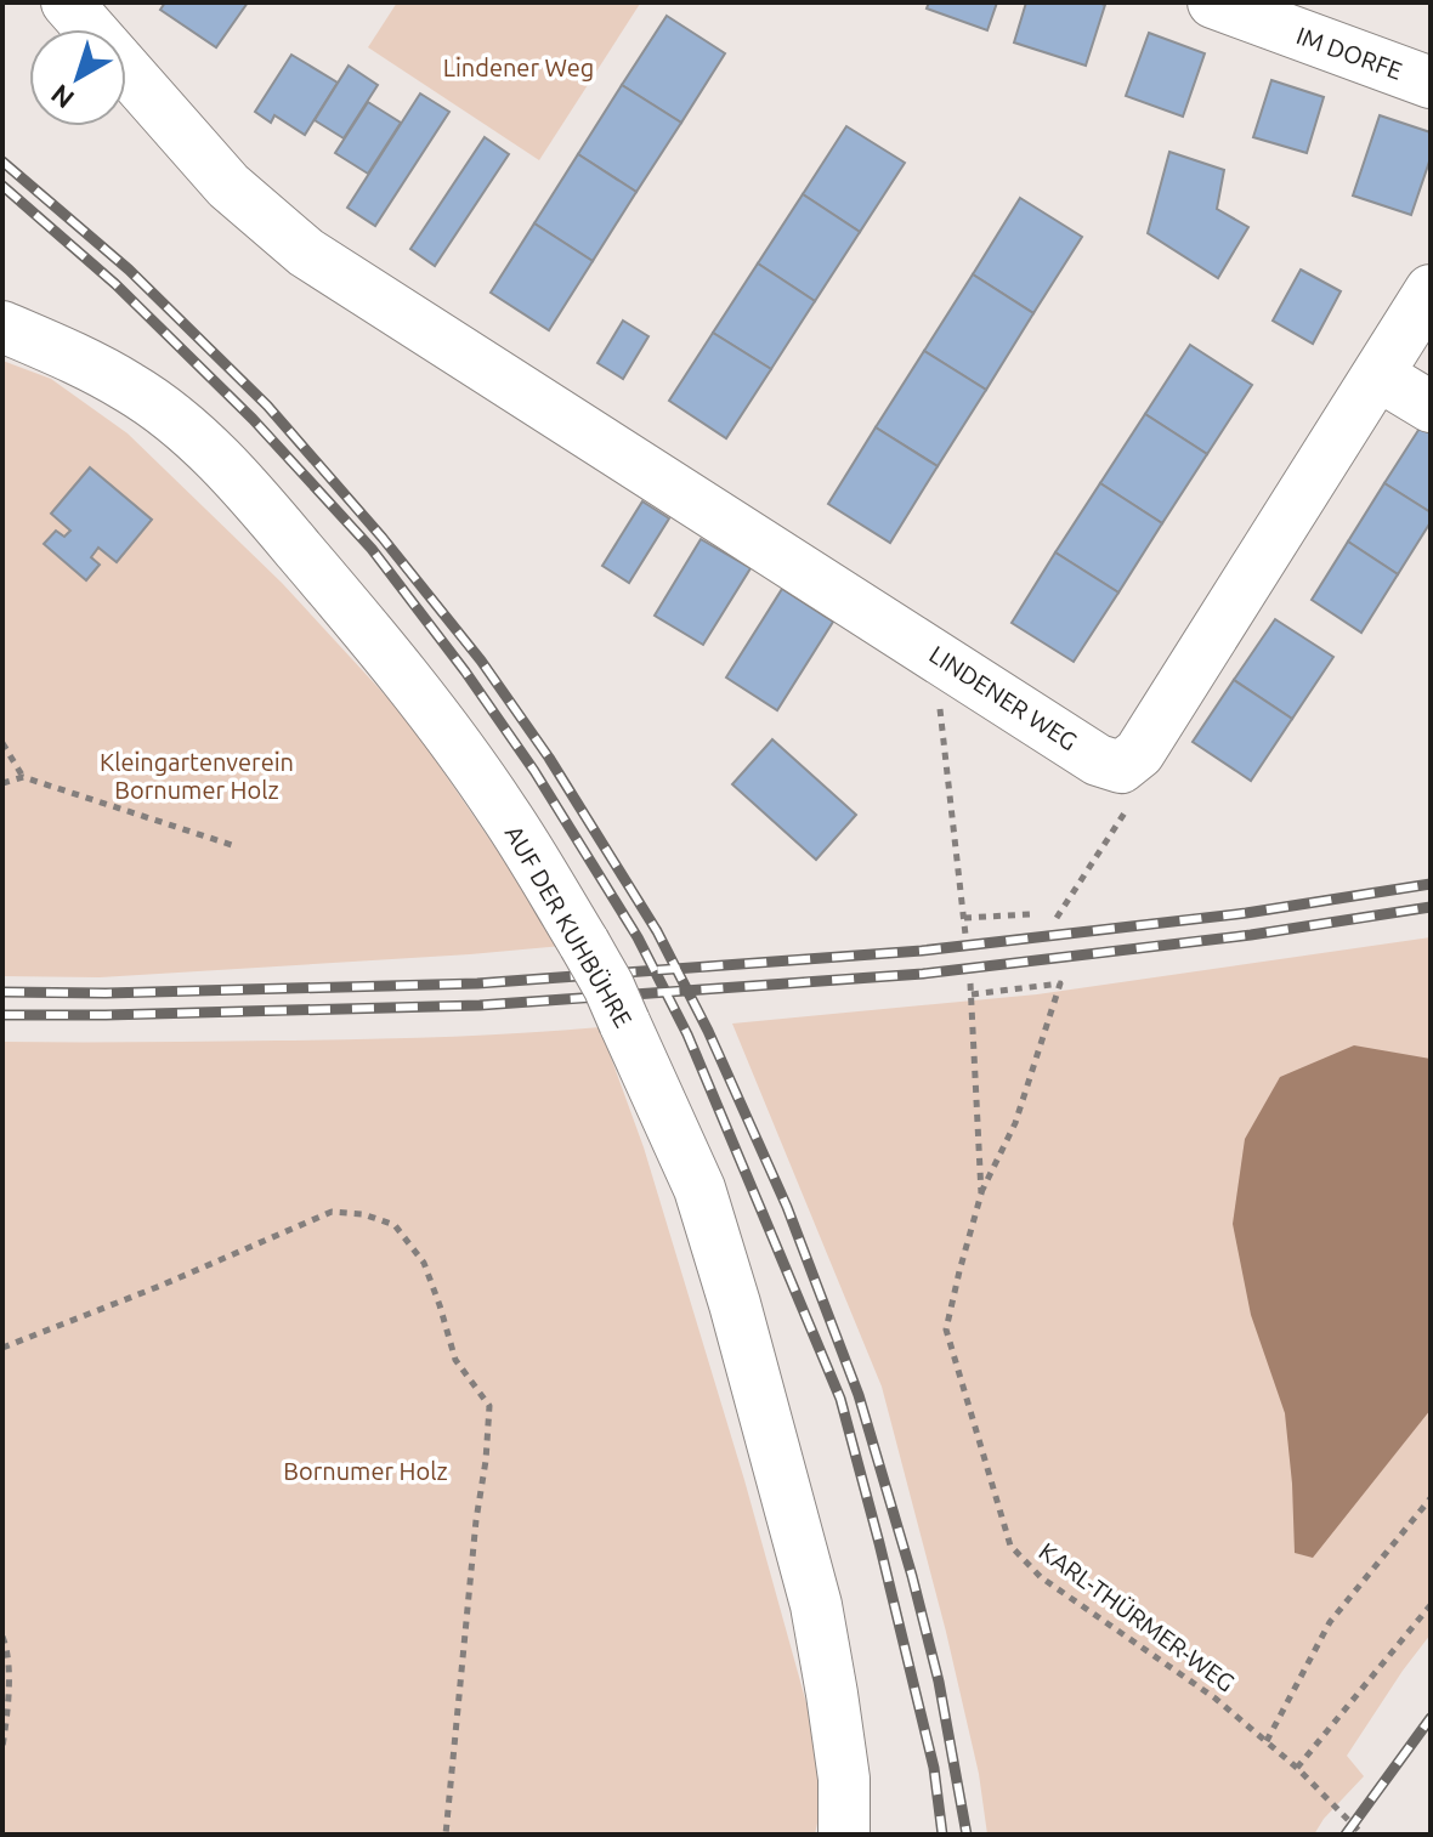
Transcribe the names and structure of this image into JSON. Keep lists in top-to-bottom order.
{
  "streets": {
    "street": ["IM DORFE", "LINDENER WEG", "AUF DER KUHBÜHRE"],
    "path": ["KARL-THÜRMER-WEG"]
  },
  "parks": ["Lindener Weg", "Kleingartenverein Bornumer Holz", "Bornumer Holz"],
  "north": "bottom left"
}
